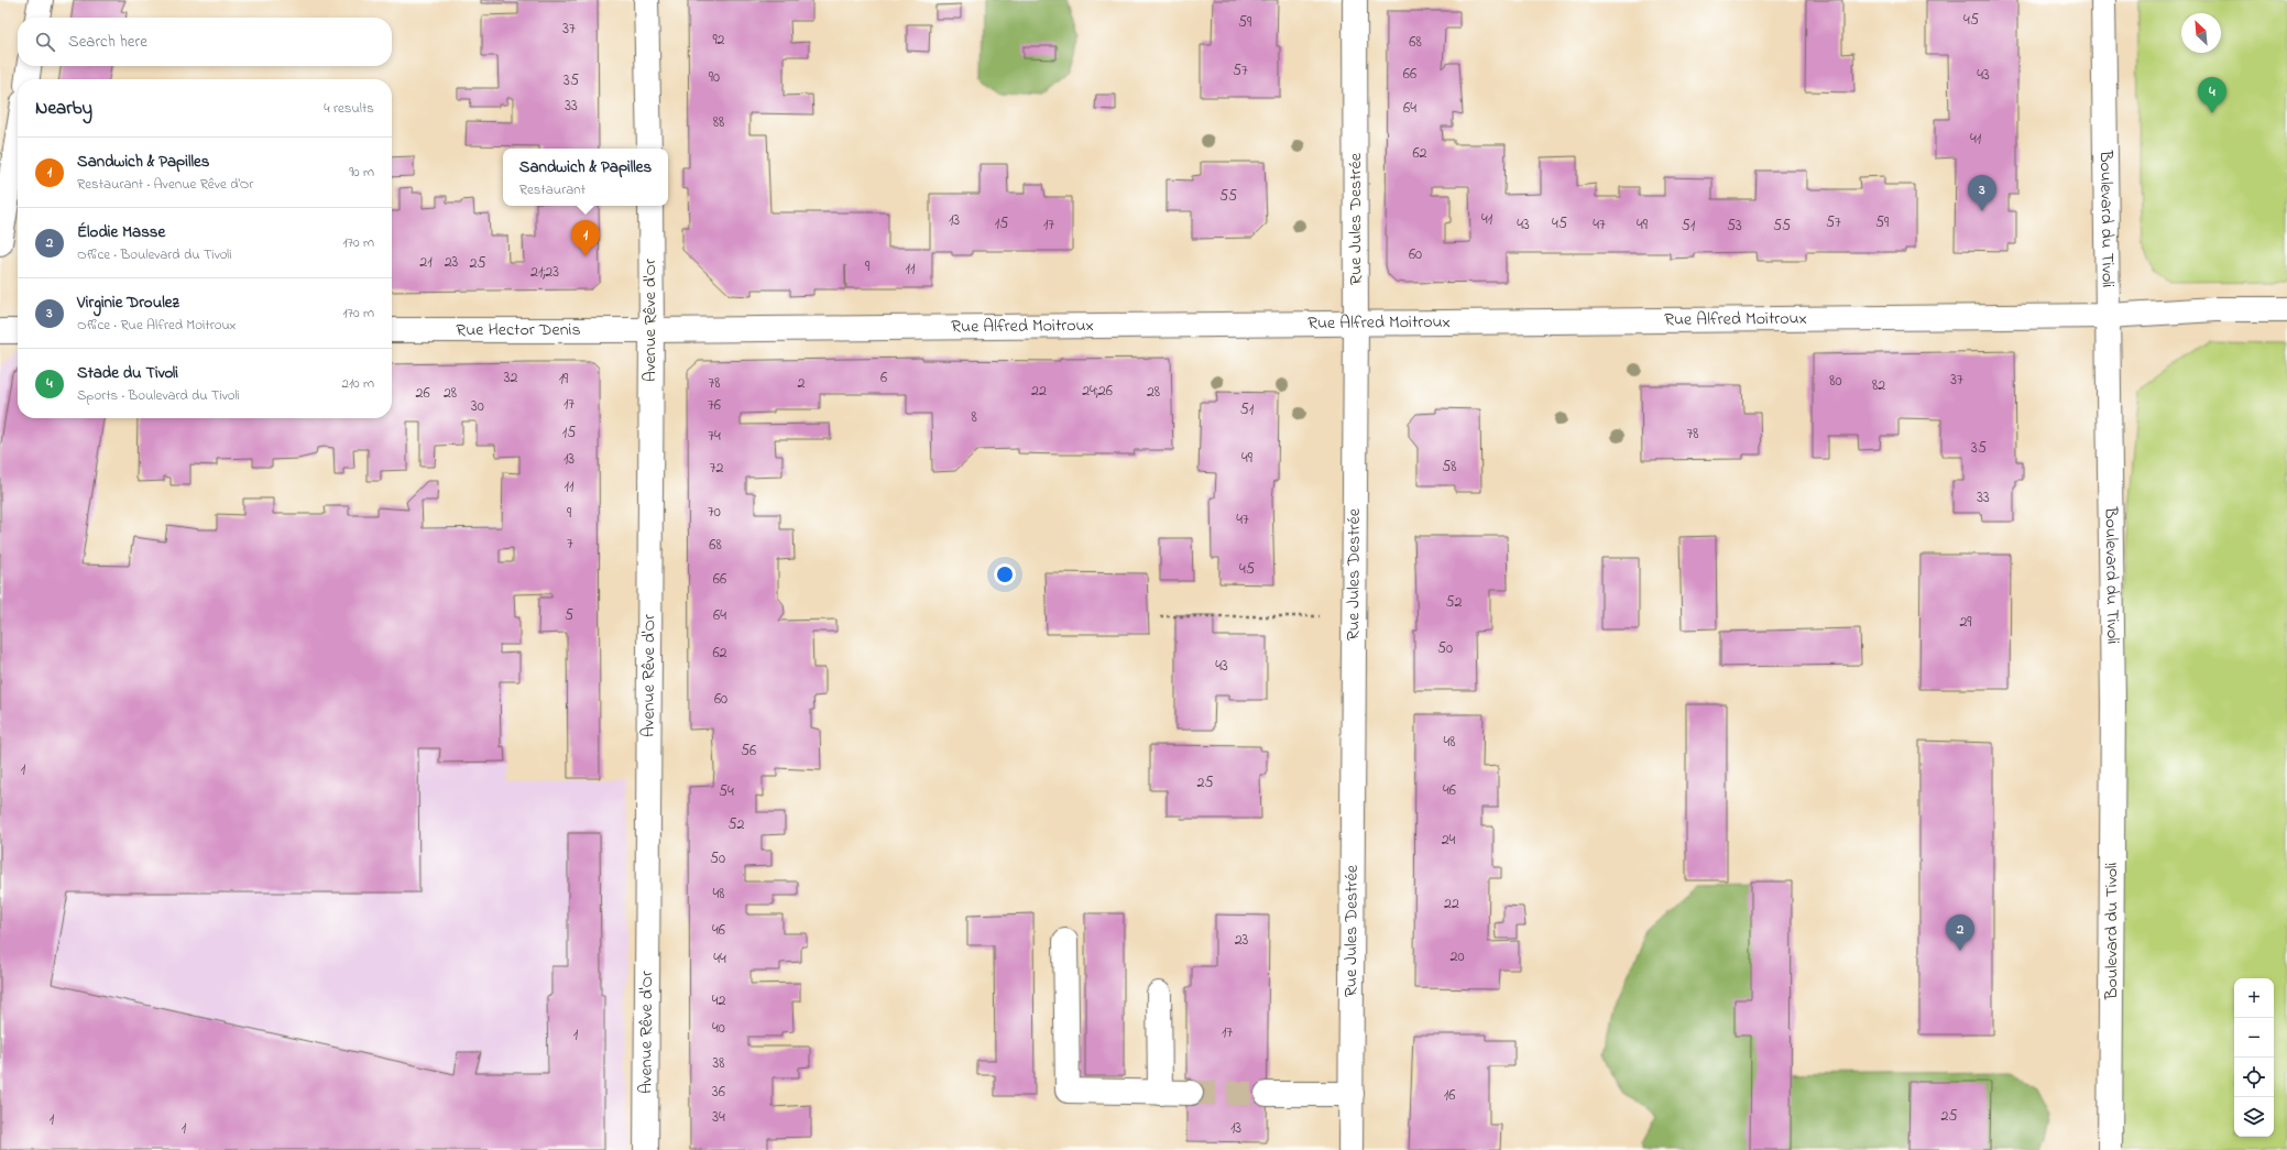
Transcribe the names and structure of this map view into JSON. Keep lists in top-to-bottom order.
{
  "streets": {
    "street": [
      "Rue Jules Destrée",
      "Boulevard du Tivoli",
      "Rue Alfred Moitroux",
      "Avenue Rêve d'Or",
      "Rue Hector Denis"
    ]
  },
  "crossings": [
    ["Rue Jules Destrée", "Rue Alfred Moitroux"],
    ["Boulevard du Tivoli", "Rue Alfred Moitroux"],
    ["Rue Alfred Moitroux", "Avenue Rêve d'Or"],
    ["Rue Alfred Moitroux", "Rue Hector Denis"],
    ["Avenue Rêve d'Or", "Rue Hector Denis"]
  ],
  "house_numbers": [
    "45",
    "59",
    "37",
    "92",
    "68",
    "57",
    "66",
    "43",
    "90",
    "35",
    "33",
    "64",
    "88",
    "41",
    "62",
    "55",
    "41",
    "13",
    "57",
    "59",
    "15",
    "45",
    "17",
    "43",
    "47",
    "49",
    "51",
    "53",
    "55",
    "60",
    "21",
    "23",
    "25",
    "9",
    "11",
    "21;23",
    "32",
    "6",
    "19",
    "37",
    "80",
    "78",
    "2",
    "82",
    "22",
    "24;26",
    "28",
    "26",
    "28",
    "17",
    "76",
    "30",
    "51",
    "8",
    "15",
    "78",
    "74",
    "35",
    "49",
    "13",
    "58",
    "72",
    "11",
    "33",
    "70",
    "9",
    "47",
    "7",
    "68",
    "45",
    "66",
    "52",
    "5",
    "64",
    "29",
    "50",
    "62",
    "43",
    "60",
    "48",
    "56",
    "1",
    "25",
    "46",
    "54",
    "52",
    "24",
    "50",
    "48",
    "22",
    "46",
    "23",
    "20",
    "44",
    "42",
    "40",
    "17",
    "1",
    "38",
    "36",
    "16",
    "25",
    "34",
    "1",
    "1",
    "13"
  ],
  "north": "top left",
  "page": {
    "search": "Search here",
    "pins": [
      "4",
      "3",
      "1",
      "2"
    ],
    "heading": ["Nearby", "4 results"],
    "list": [
      {
        "mark": "1",
        "name": "Sandwich & Papilles",
        "note": "Restaurant · Avenue Rêve d'Or",
        "value": "90 m"
      },
      {
        "mark": "2",
        "name": "Élodie Masse",
        "note": "Office · Boulevard du Tivoli",
        "value": "170 m"
      },
      {
        "mark": "3",
        "name": "Virginie Droulez",
        "note": "Office · Rue Alfred Moitroux",
        "value": "170 m"
      },
      {
        "mark": "4",
        "name": "Stade du Tivoli",
        "note": "Sports · Boulevard du Tivoli",
        "value": "210 m"
      }
    ],
    "popup": ["Sandwich & Papilles", "Restaurant"],
    "map_buttons": ["+", "−"]
  }
}
